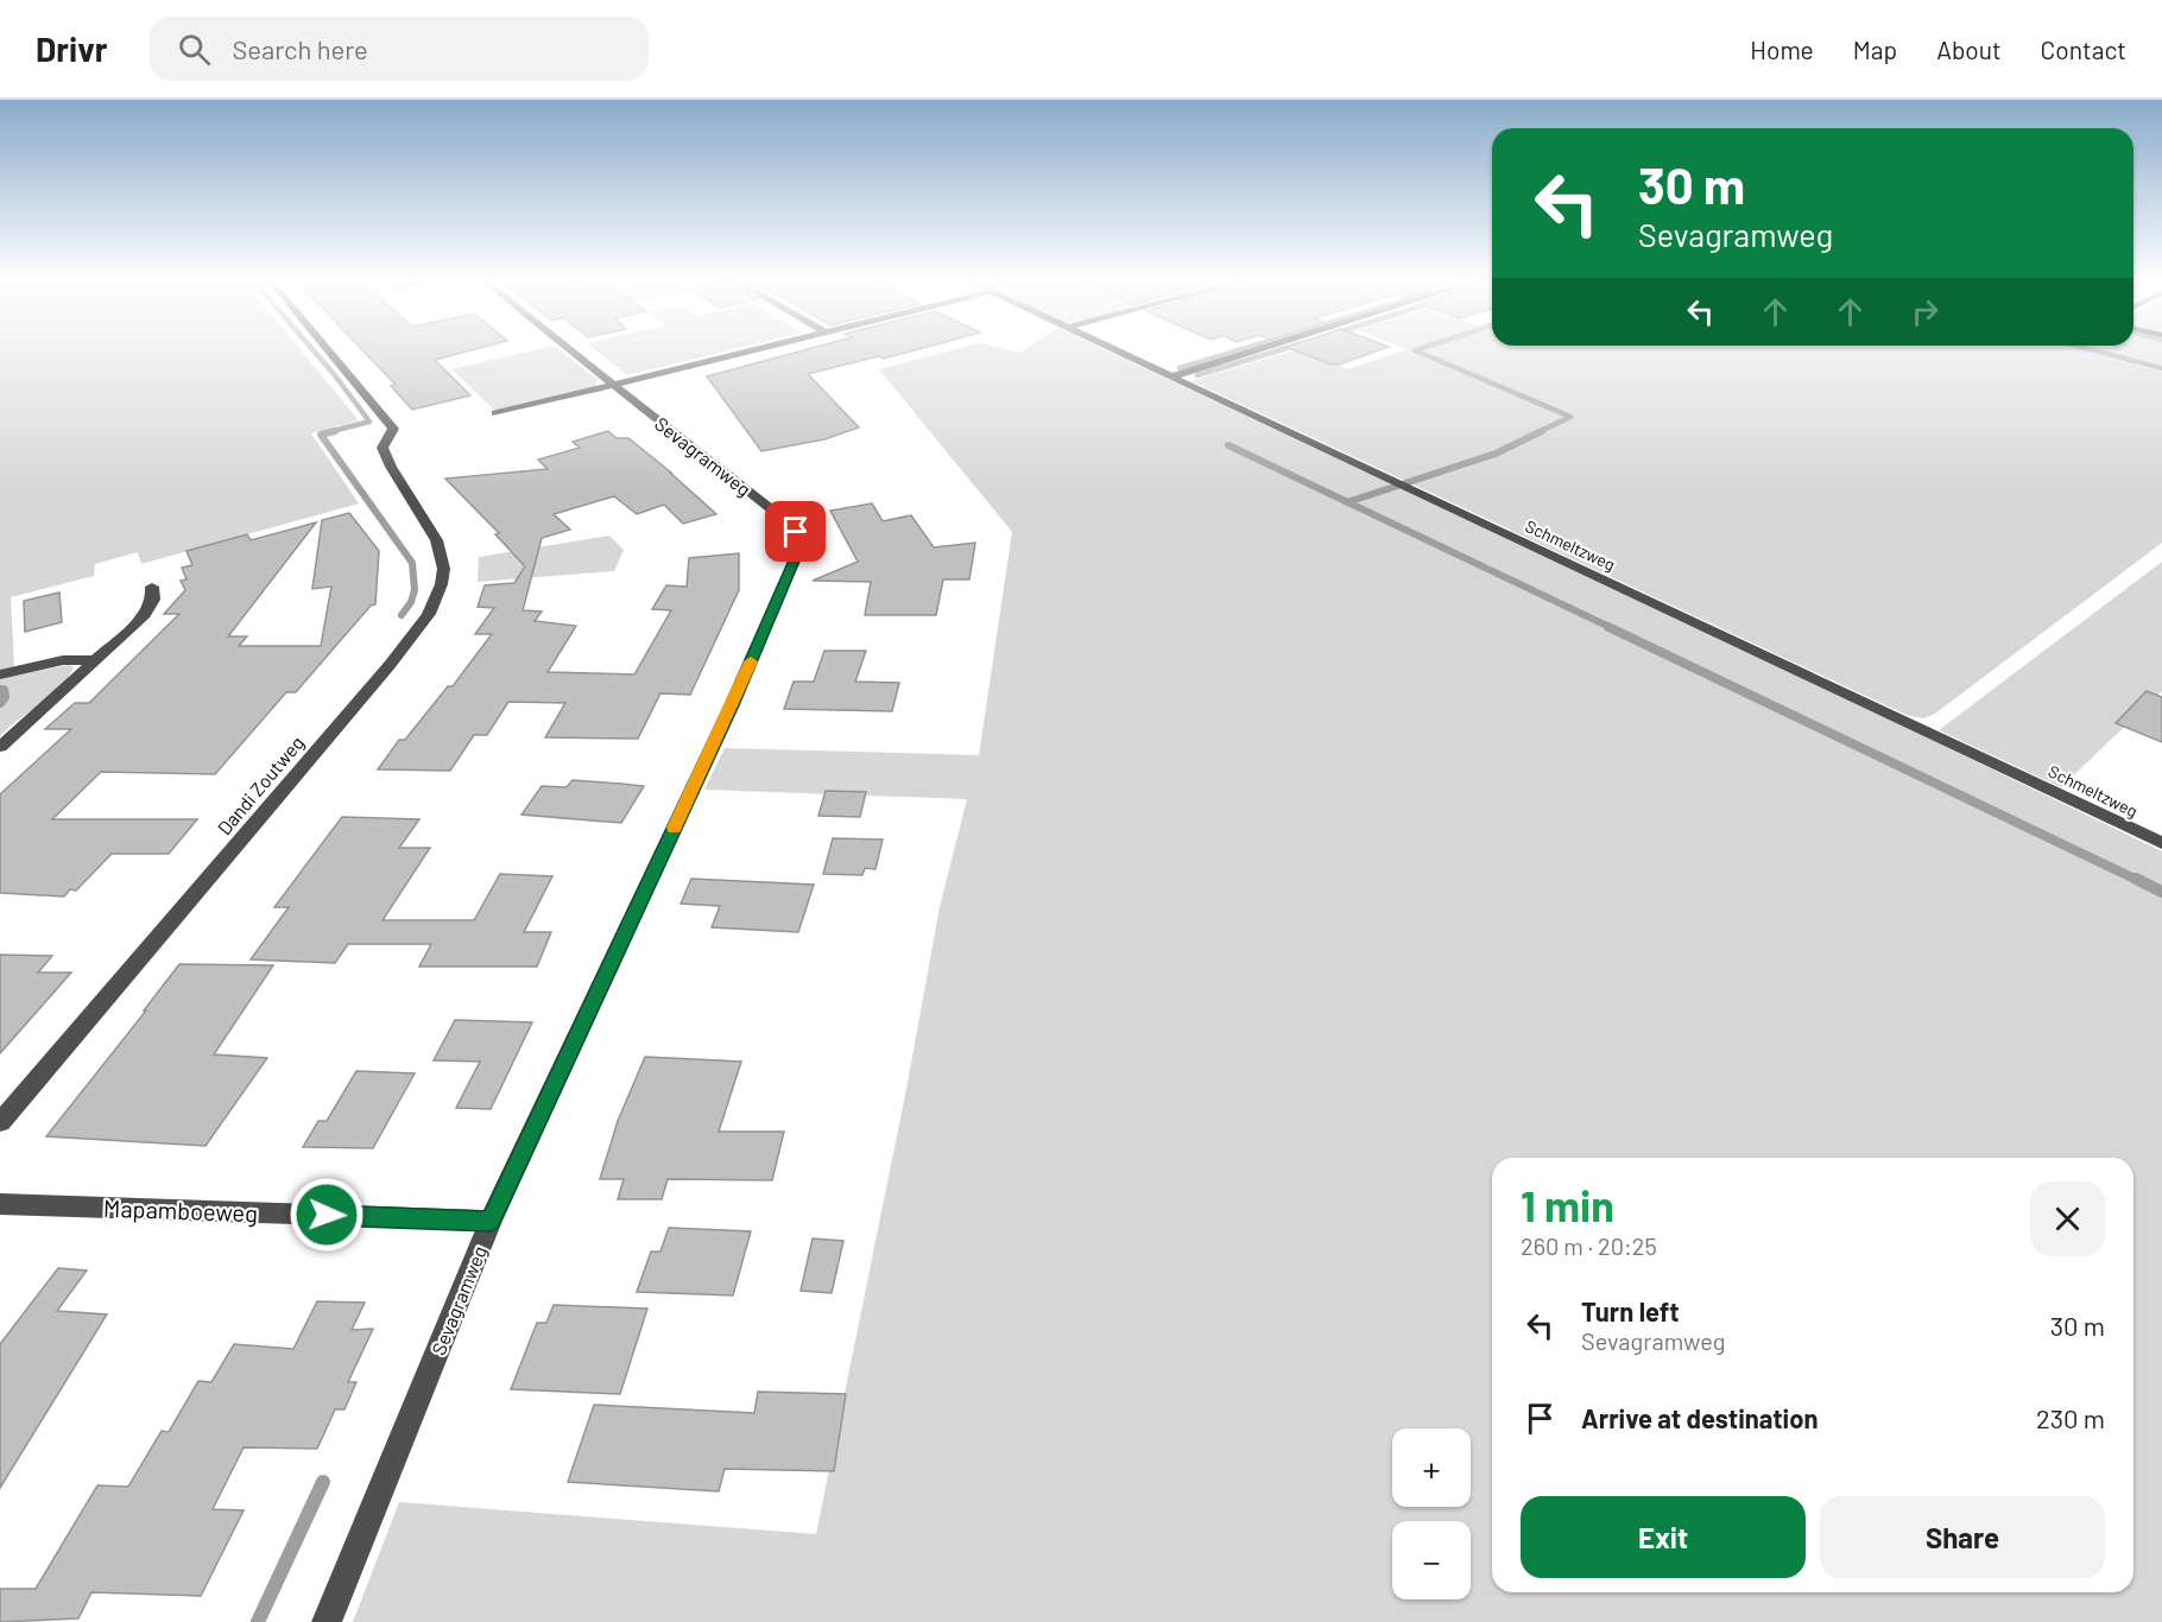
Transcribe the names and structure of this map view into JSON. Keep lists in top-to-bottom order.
{
  "streets": {
    "street": [
      "Sevagramweg",
      "Schmeltzweg",
      "Dandi Zoutweg",
      "Mapamboeweg"
    ]
  },
  "crossings": [
    ["Sevagramweg", "Mapamboeweg"]
  ],
  "page": {
    "header": "Drivr",
    "search": "Search here",
    "nav": [
      "Home",
      "Map",
      "About",
      "Contact"
    ],
    "turn": ["30 m", "Sevagramweg"],
    "heading": ["1 min", "260 m · 20:25"],
    "list": [
      {
        "name": "Turn left",
        "note": "Sevagramweg",
        "value": "30 m"
      },
      {
        "name": "Arrive at destination",
        "value": "230 m"
      }
    ],
    "map_buttons": ["+", "−"],
    "buttons": ["Exit", "Share"]
  }
}
